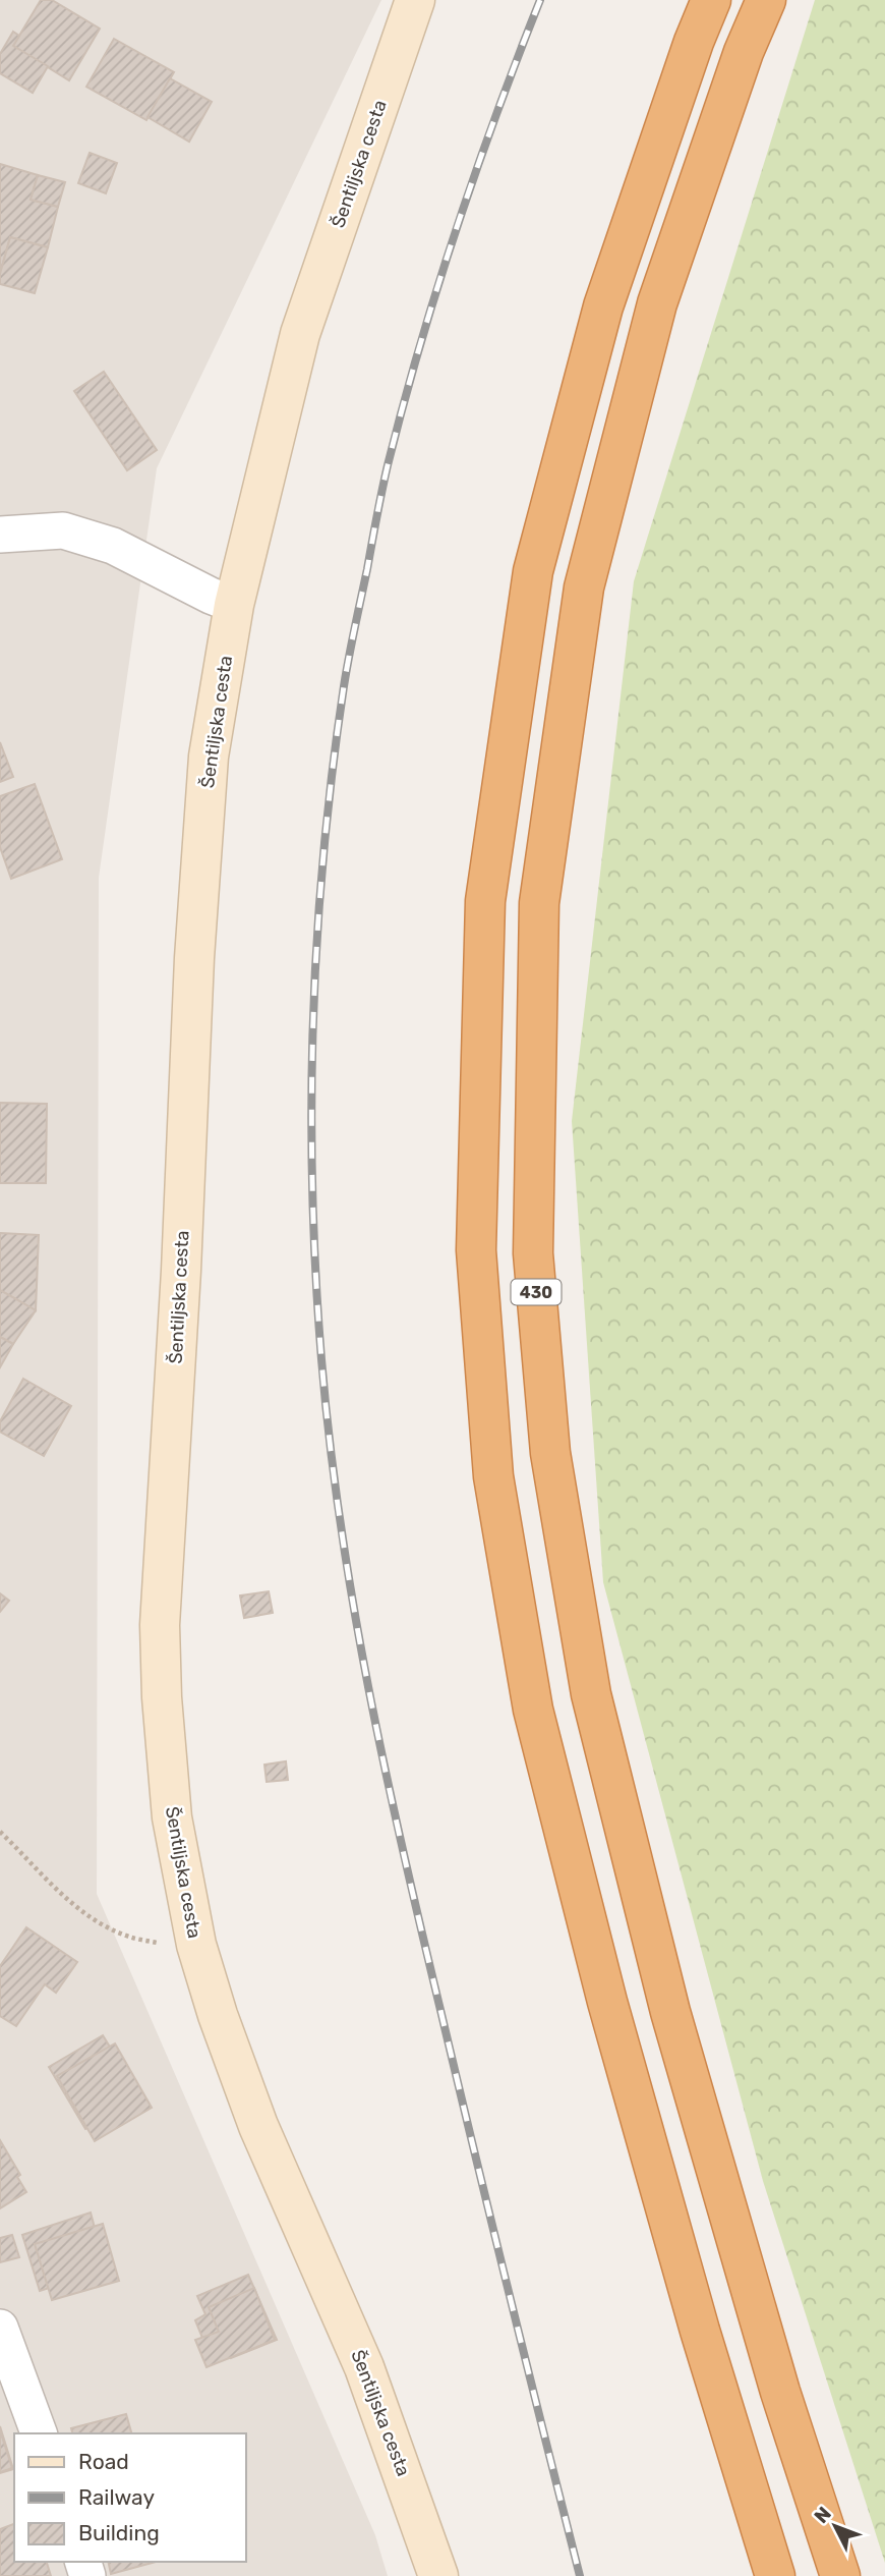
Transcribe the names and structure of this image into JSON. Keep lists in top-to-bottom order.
{
  "streets": {
    "highway": ["430"],
    "street": ["Šentiljska cesta"]
  },
  "legend": ["Road", "Railway", "Building"],
  "north": "top left"
}
